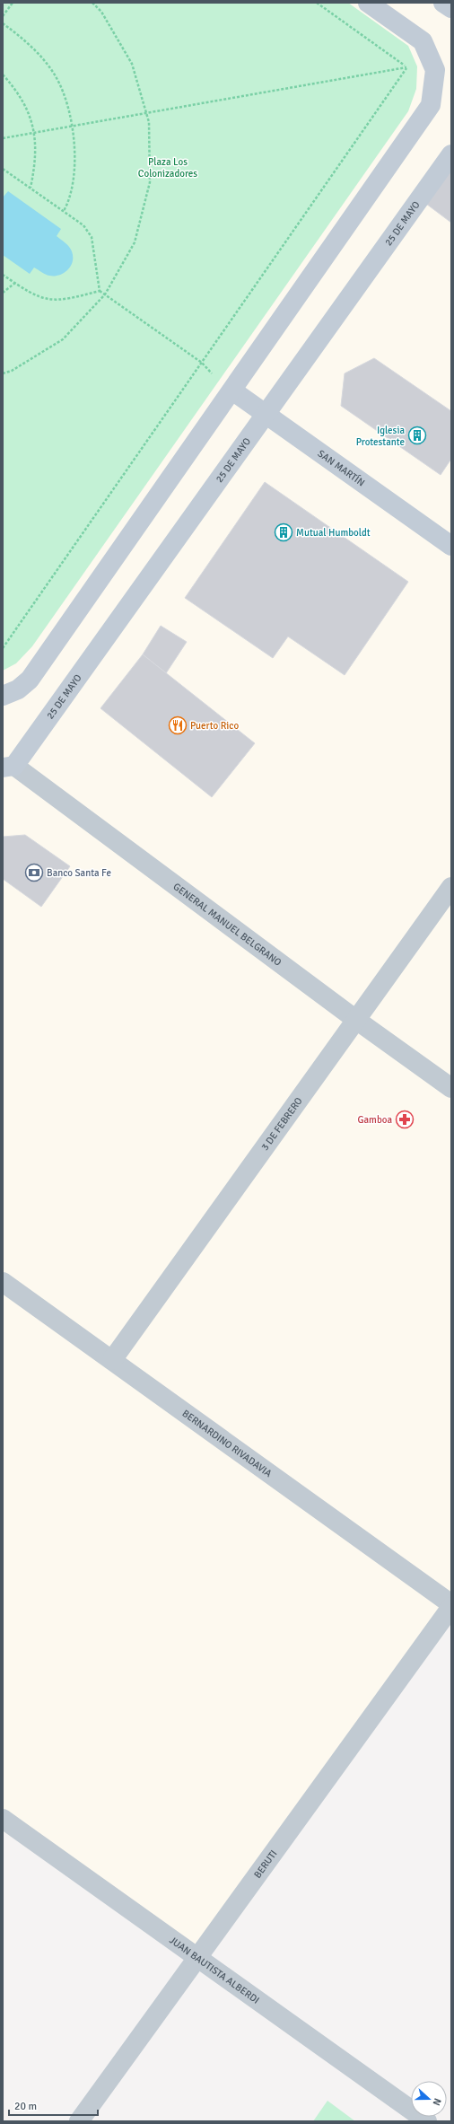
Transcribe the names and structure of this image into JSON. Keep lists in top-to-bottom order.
{
  "streets": {
    "main road": ["25 DE MAYO", "SAN MARTÍN"],
    "street": [
      "GENERAL MANUEL BELGRANO",
      "3 DE FEBRERO",
      "BERNARDINO RIVADAVIA",
      "BERUTI",
      "JUAN BAUTISTA ALBERDI"
    ]
  },
  "crossings": [
    ["25 DE MAYO", "SAN MARTÍN"],
    ["25 DE MAYO", "GENERAL MANUEL BELGRANO"],
    ["GENERAL MANUEL BELGRANO", "3 DE FEBRERO"],
    ["3 DE FEBRERO", "BERNARDINO RIVADAVIA"],
    ["BERNARDINO RIVADAVIA", "BERUTI"],
    ["BERUTI", "JUAN BAUTISTA ALBERDI"]
  ],
  "parks": ["Plaza Los Colonizadores"],
  "places": {
    "building": ["Iglesia Protestante", "Mutual Humboldt"],
    "restaurant": ["Puerto Rico"],
    "bank": ["Banco Santa Fe"],
    "pharmacy": ["Gamboa"]
  },
  "scale_bar": "20 m",
  "north": "right"
}
